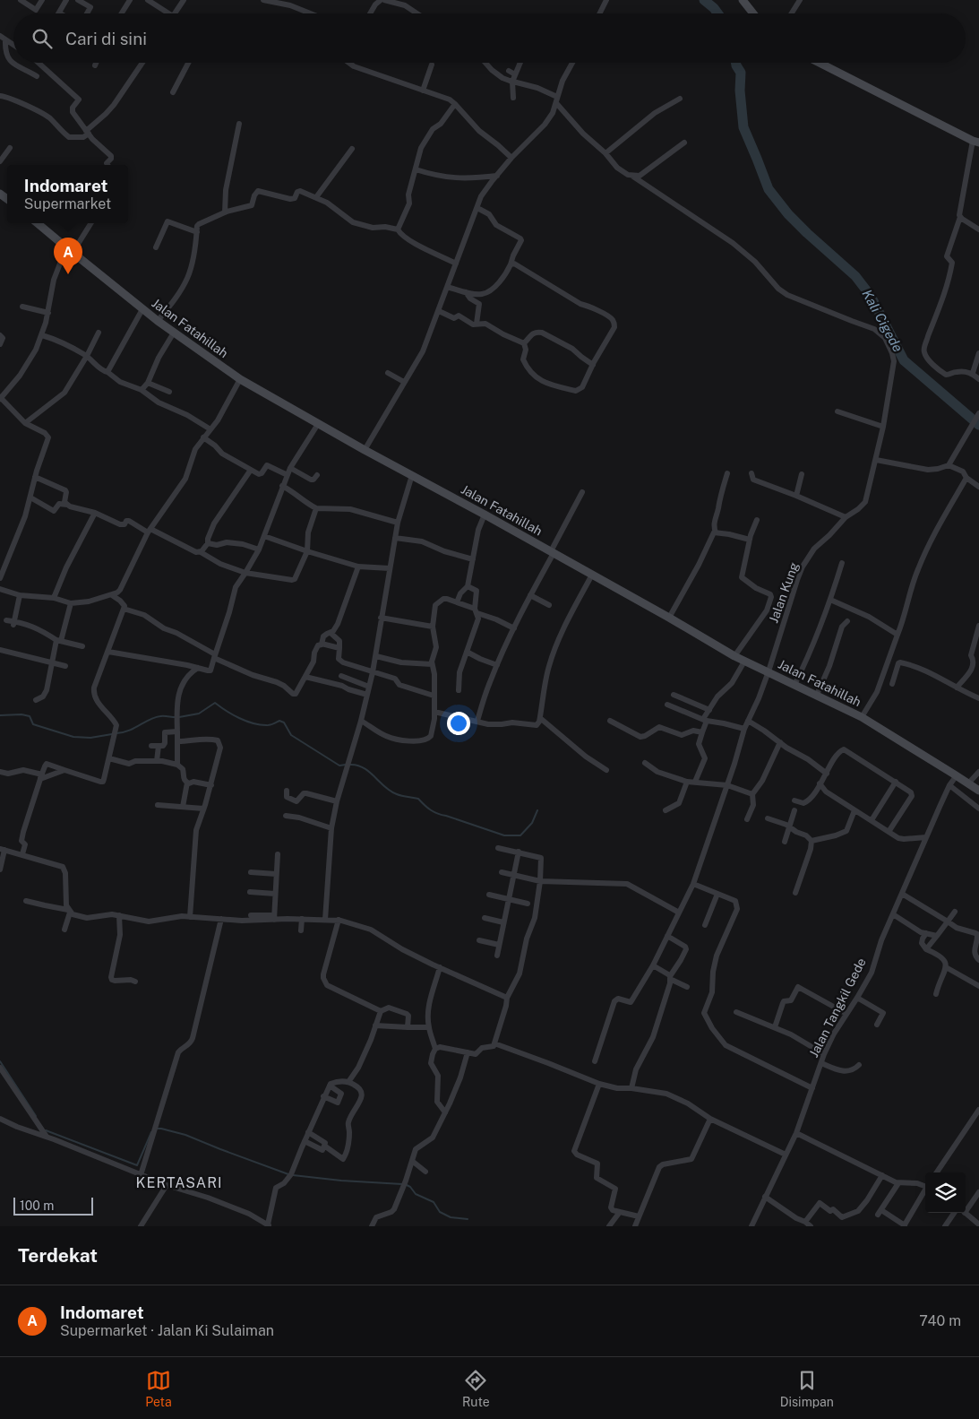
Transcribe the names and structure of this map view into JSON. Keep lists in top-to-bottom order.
{
  "streets": {
    "street": ["Jalan Fatahillah", "Jalan Kung", "Jalan Tangkil Gede"]
  },
  "crossings": [
    ["Jalan Fatahillah", "Jalan Kung"],
    ["Jalan Fatahillah", "Jalan Tangkil Gede"]
  ],
  "districts": ["KERTASARI"],
  "water": ["Kali Cigede"],
  "scale_bar": "100 m",
  "page": {
    "search": "Cari di sini",
    "popup": ["Indomaret", "Supermarket"],
    "pins": "A",
    "scale": "100 m",
    "heading": "Terdekat",
    "list": [
      {
        "mark": "A",
        "name": "Indomaret",
        "note": "Supermarket · Jalan Ki Sulaiman",
        "value": "740 m"
      }
    ],
    "nav": ["Peta", "Rute", "Disimpan"]
  }
}
